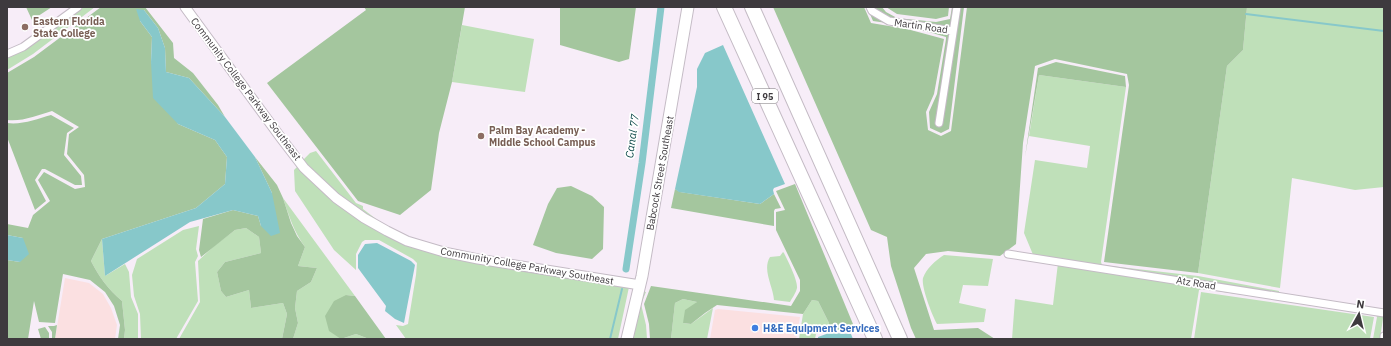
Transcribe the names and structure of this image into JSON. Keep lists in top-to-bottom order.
{
  "streets": {
    "highway": ["I 95"],
    "main road": ["Babcock Street Southeast"],
    "street": ["Martin Road", "Community College Parkway Southeast", "Atz Road"]
  },
  "crossings": [
    ["Community College Parkway Southeast", "Babcock Street Southeast"]
  ],
  "water": ["Canal 77"],
  "places": ["Eastern Florida State College", "Palm Bay Academy - Middle School Campus", "H&E Equipment Services"],
  "north": "top"
}
